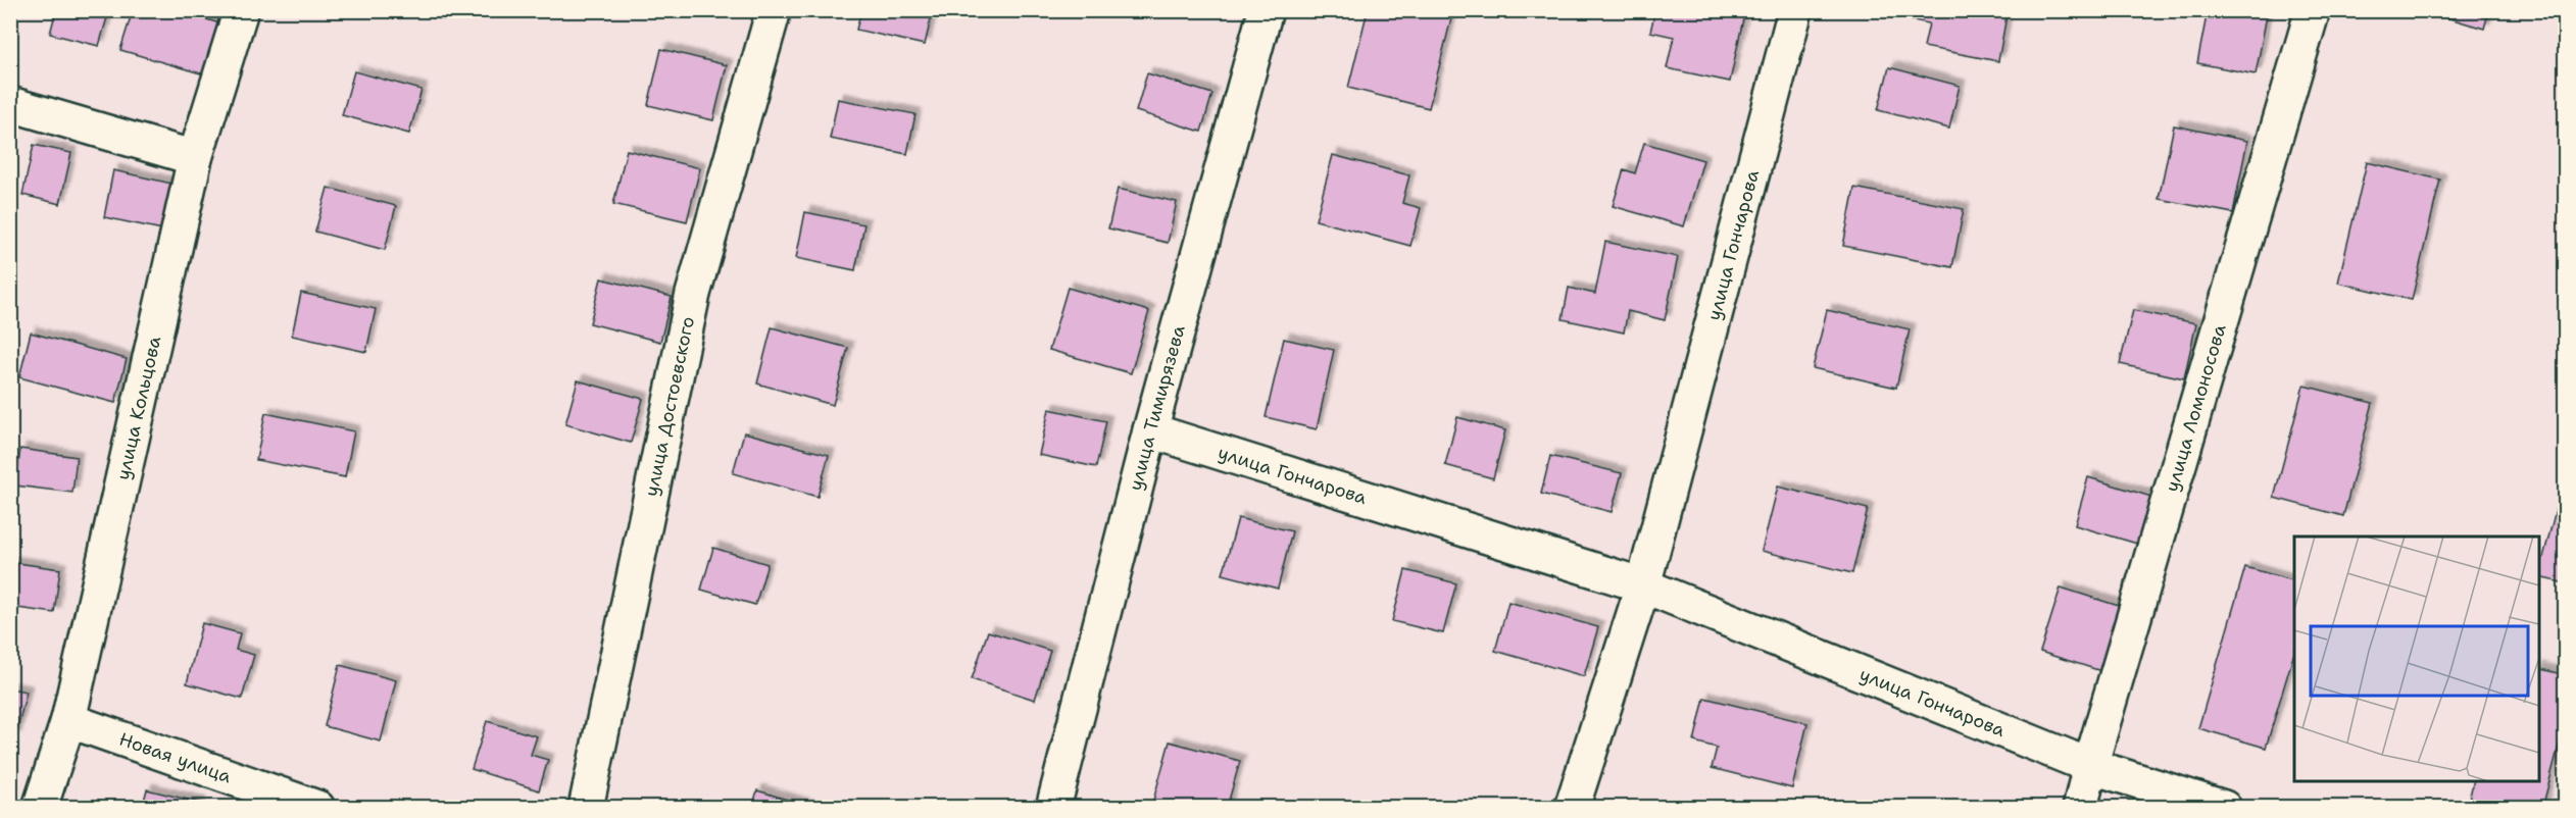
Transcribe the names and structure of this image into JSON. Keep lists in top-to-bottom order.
{
  "streets": {
    "street": [
      "улица Гончарова",
      "улица Достоевского",
      "улица Кольцова",
      "улица Тимирязева",
      "улица Ломоносова",
      "Новая улица"
    ]
  },
  "crossings": [
    ["улица Гончарова", "улица Тимирязева"],
    ["улица Гончарова", "улица Ломоносова"],
    ["улица Кольцова", "Новая улица"]
  ]
}
